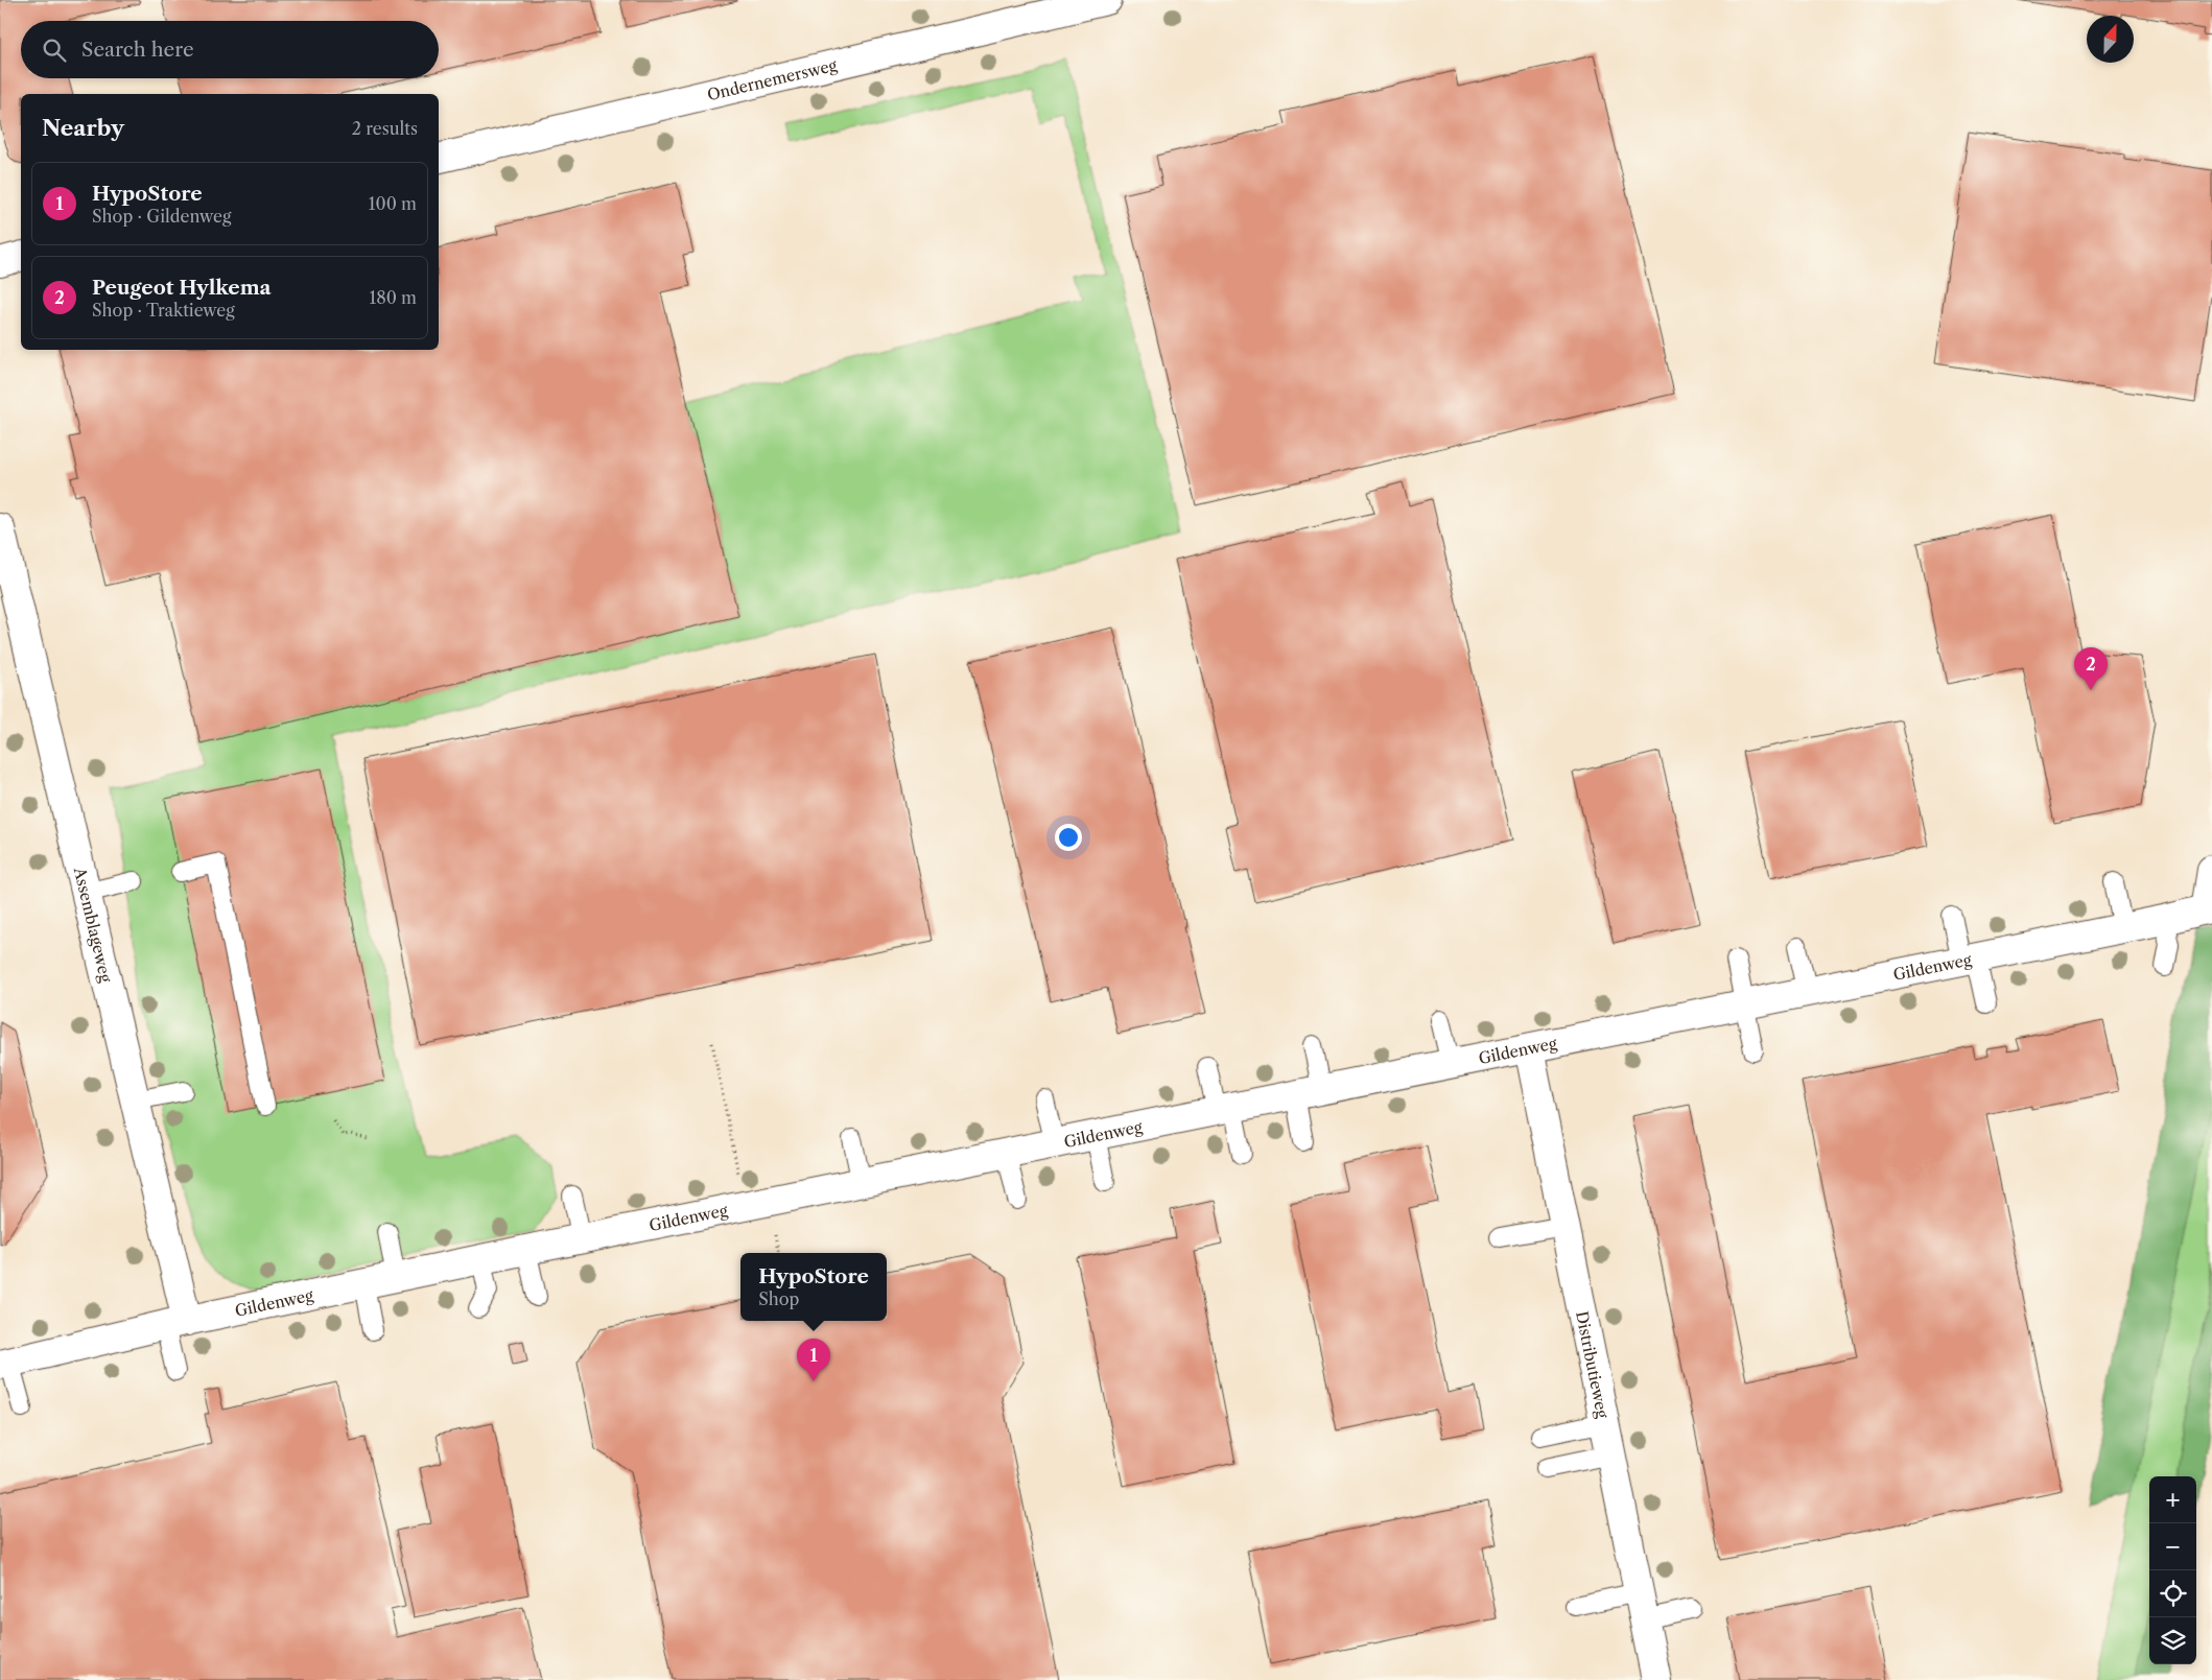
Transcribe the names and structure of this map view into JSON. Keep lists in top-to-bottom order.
{
  "streets": {
    "street": [
      "Ondernemersweg",
      "Assemblageweg",
      "Gildenweg",
      "Distributieweg"
    ]
  },
  "crossings": [
    ["Assemblageweg", "Gildenweg"],
    ["Gildenweg", "Distributieweg"]
  ],
  "north": "top",
  "page": {
    "search": "Search here",
    "heading": ["Nearby", "2 results"],
    "list": [
      {
        "mark": "1",
        "name": "HypoStore",
        "note": "Shop · Gildenweg",
        "value": "100 m"
      },
      {
        "mark": "2",
        "name": "Peugeot Hylkema",
        "note": "Shop · Traktieweg",
        "value": "180 m"
      }
    ],
    "pins": ["2", "1"],
    "popup": ["HypoStore", "Shop"],
    "map_buttons": ["+", "−"]
  }
}
